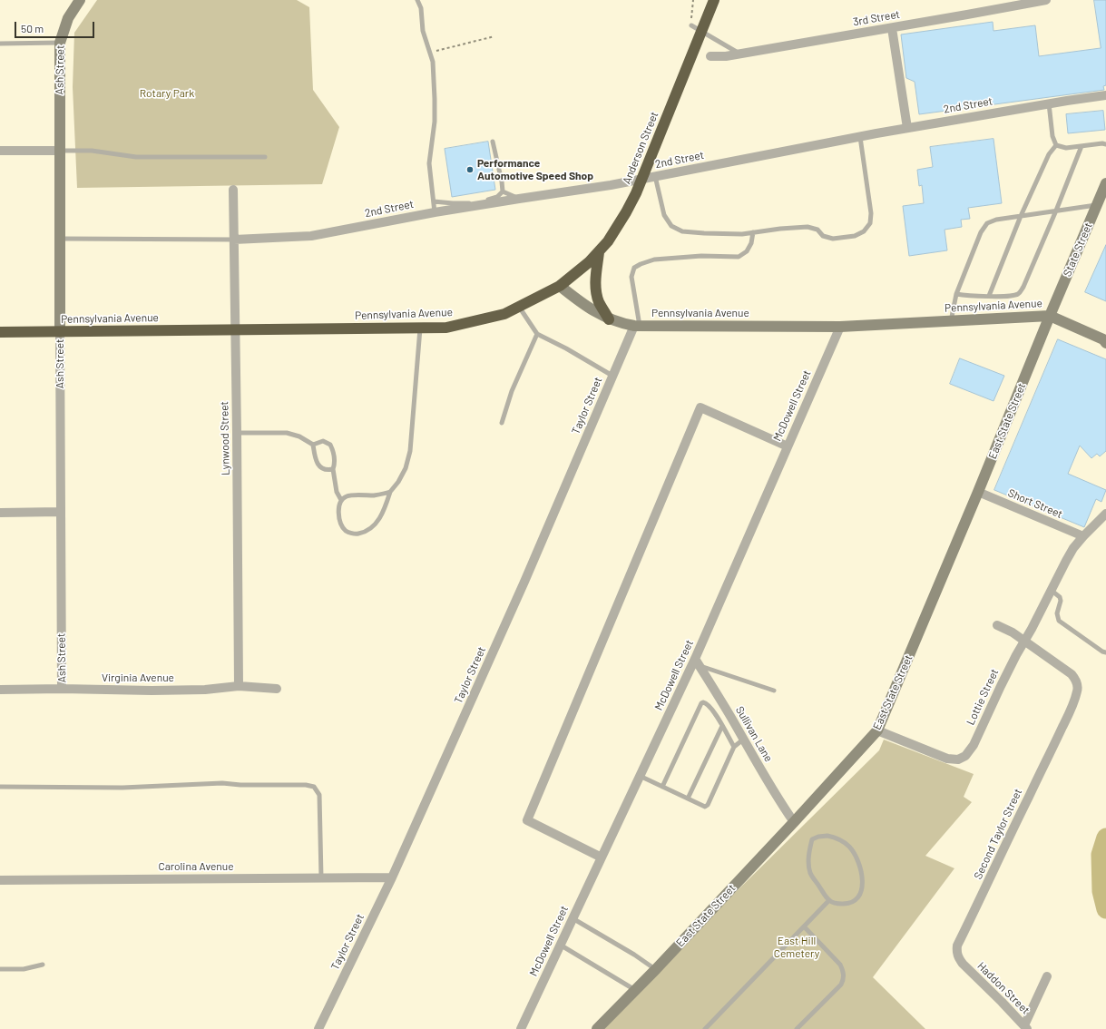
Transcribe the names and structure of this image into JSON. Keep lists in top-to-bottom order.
{
  "streets": {
    "highway": ["Anderson Street", "Pennsylvania Avenue"],
    "street": [
      "3rd Street",
      "Ash Street",
      "2nd Street",
      "State Street",
      "Taylor Street",
      "McDowell Street",
      "East State Street",
      "Lynwood Street",
      "Short Street",
      "Virginia Avenue",
      "Lottie Street",
      "Sullivan Lane",
      "Second Taylor Street",
      "Carolina Avenue",
      "Haddon Street"
    ]
  },
  "crossings": [
    ["Ash Street", "Pennsylvania Avenue"],
    ["Ash Street", "Virginia Avenue"],
    ["2nd Street", "Lynwood Street"],
    ["Anderson Street", "Pennsylvania Avenue"],
    ["State Street", "Pennsylvania Avenue"],
    ["State Street", "East State Street"],
    ["Pennsylvania Avenue", "Taylor Street"],
    ["Pennsylvania Avenue", "McDowell Street"],
    ["Pennsylvania Avenue", "East State Street"],
    ["Pennsylvania Avenue", "Lynwood Street"],
    ["Taylor Street", "Carolina Avenue"],
    ["McDowell Street", "Sullivan Lane"],
    ["East State Street", "Short Street"],
    ["East State Street", "Lottie Street"],
    ["East State Street", "Sullivan Lane"],
    ["Lynwood Street", "Virginia Avenue"],
    ["Short Street", "Lottie Street"],
    ["Lottie Street", "Second Taylor Street"],
    ["Second Taylor Street", "Haddon Street"]
  ],
  "parks": ["Rotary Park", "East Hill Cemetery"],
  "places": ["Performance Automotive Speed Shop"],
  "scale_bar": "50 m"
}
